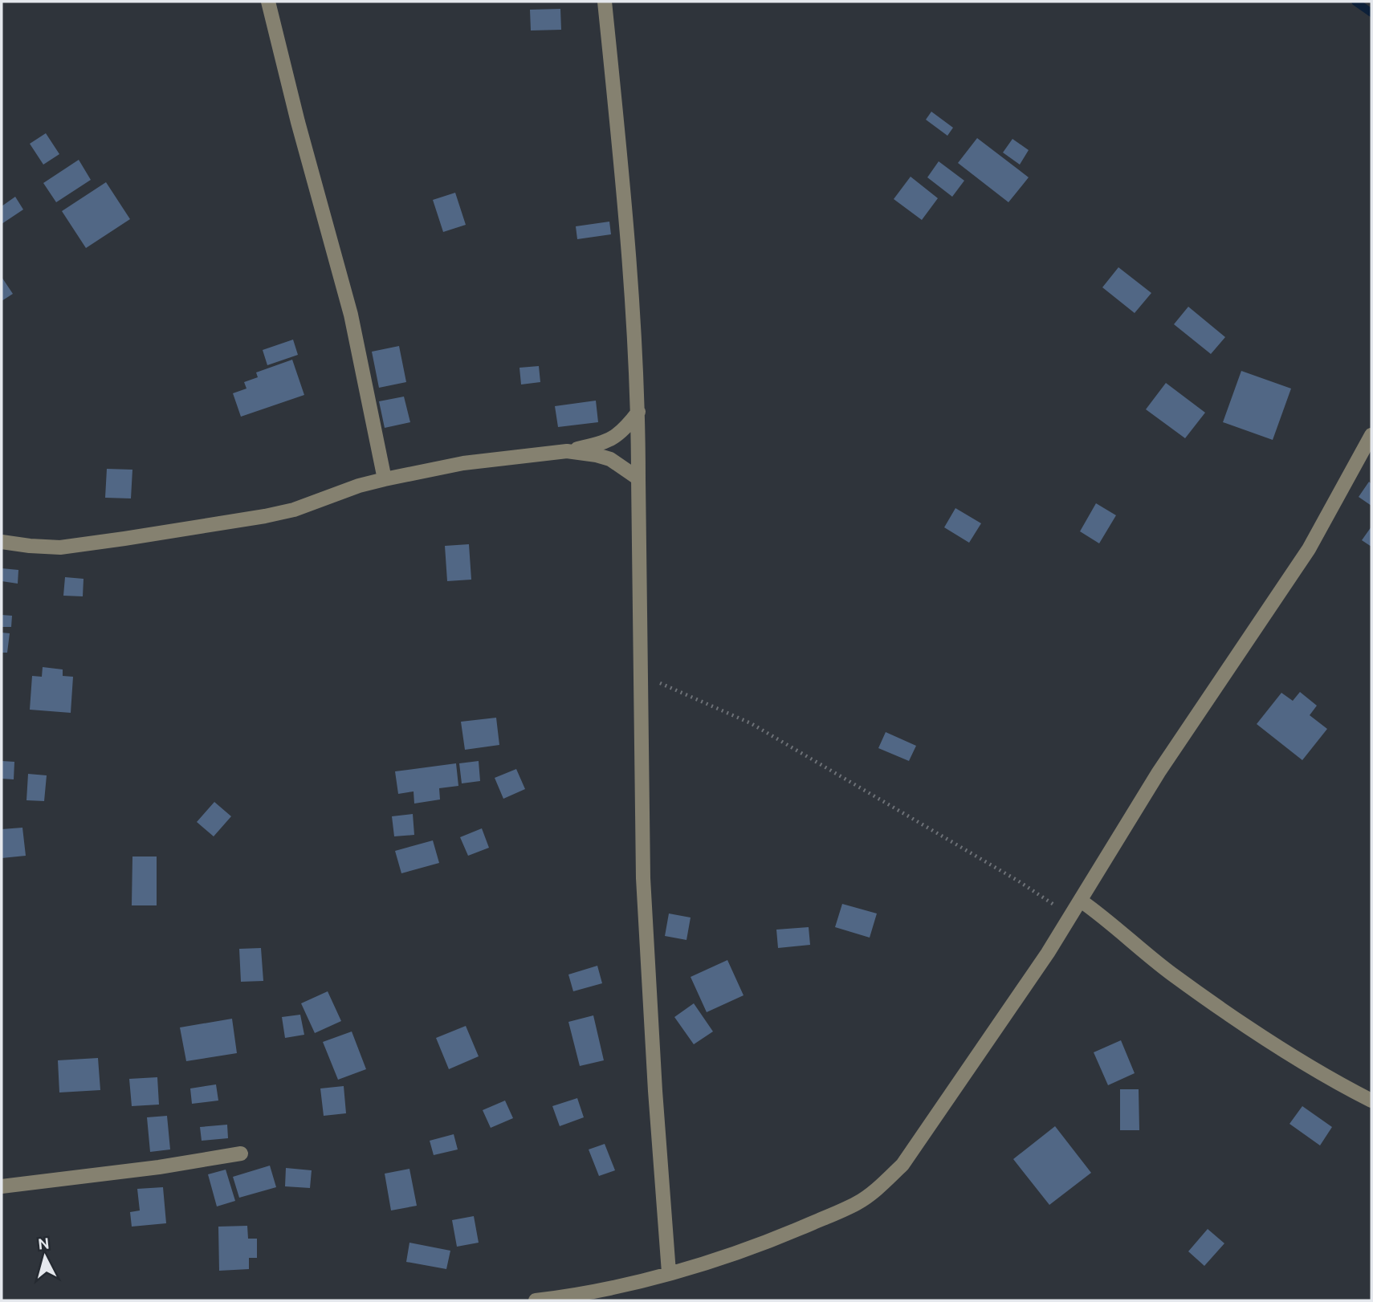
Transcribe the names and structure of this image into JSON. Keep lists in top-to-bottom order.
{
  "north": "top"
}
